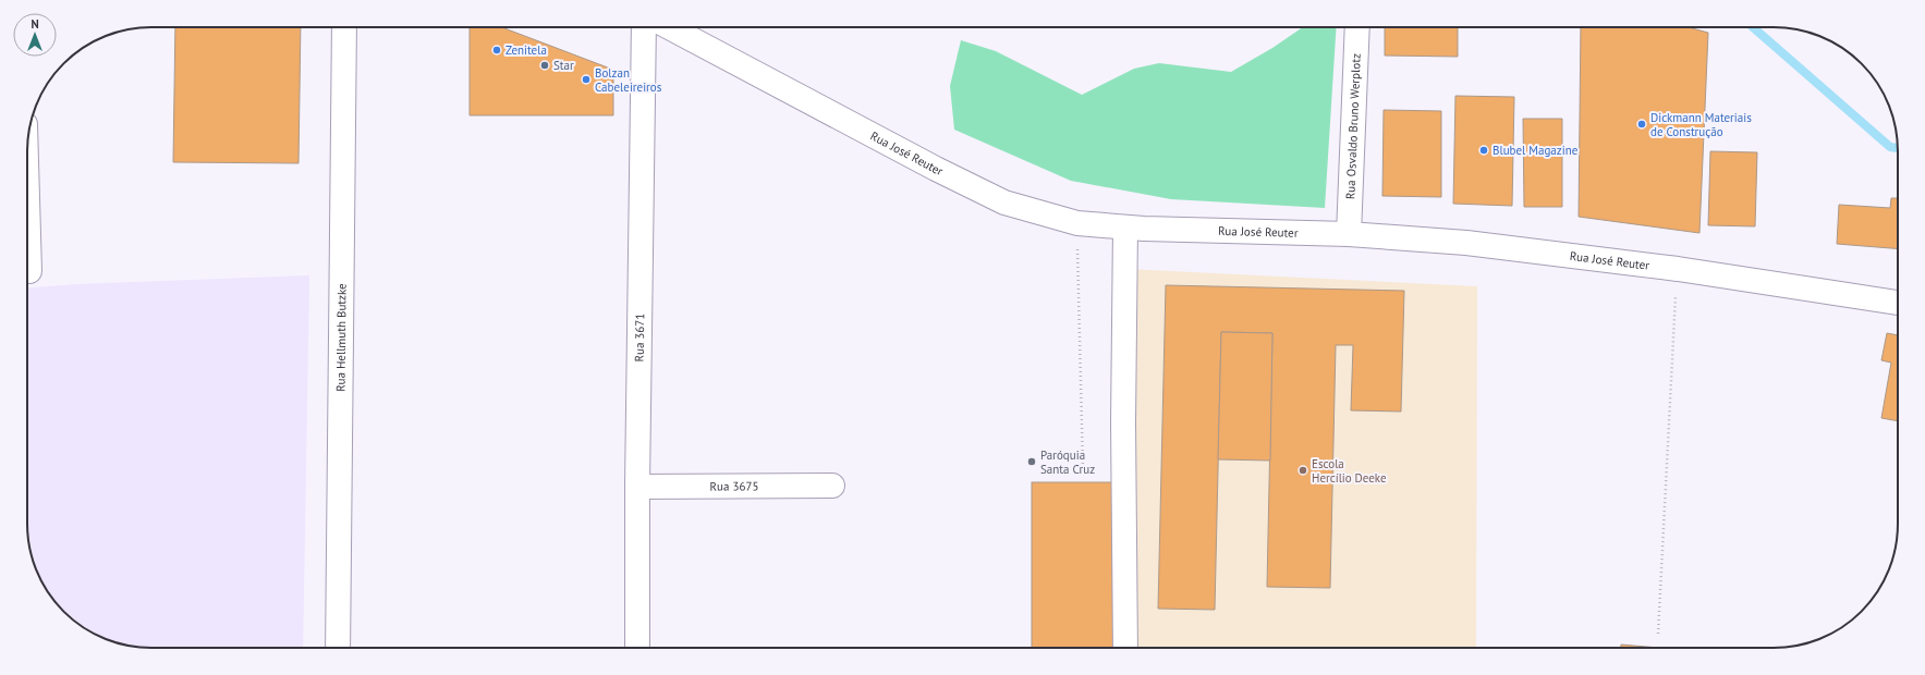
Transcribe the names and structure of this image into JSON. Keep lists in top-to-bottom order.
{
  "streets": {
    "street": [
      "Rua Osvaldo Bruno Werplotz",
      "Rua José Reuter",
      "Rua Hellmuth Butzke",
      "Rua 3671",
      "Rua 3675"
    ]
  },
  "crossings": [
    ["Rua Osvaldo Bruno Werplotz", "Rua José Reuter"],
    ["Rua 3671", "Rua 3675"]
  ],
  "places": [
    "Zenitela",
    "Star",
    "Bolzan Cabeleireiros",
    "Dickmann Materiais de Construção",
    "Blubel Magazine",
    "Paróquia Santa Cruz",
    "Escola Hercílio Deeke"
  ],
  "north": "top"
}
